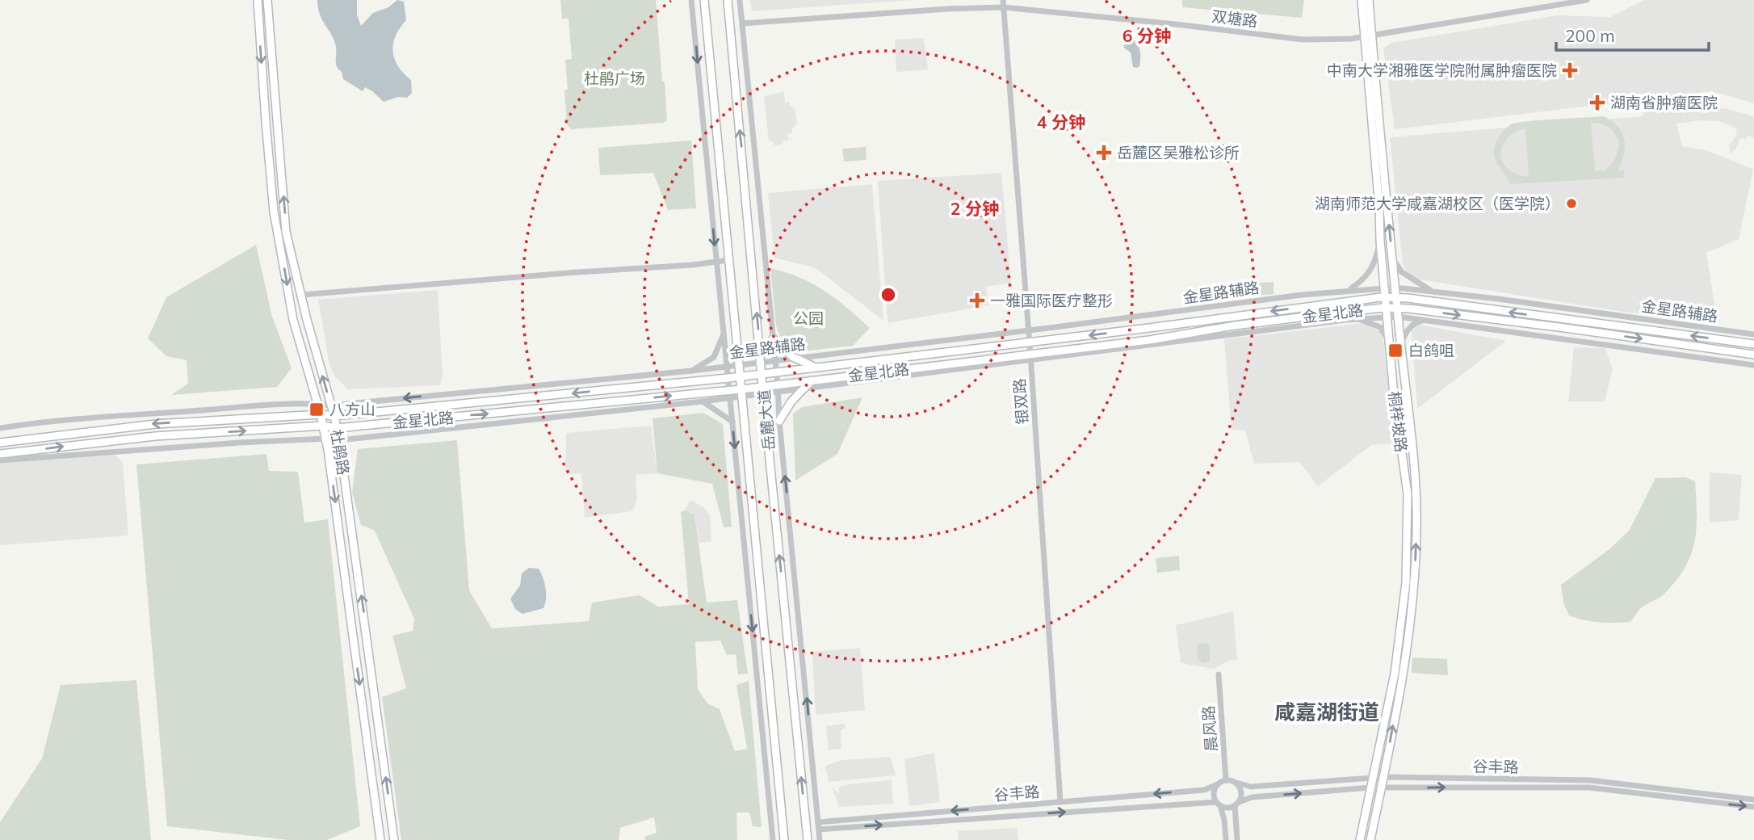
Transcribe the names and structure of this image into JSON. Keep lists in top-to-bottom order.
{
  "streets": {
    "main road": [
      "金星北路",
      "岳麓大道",
      "桐梓坡路",
      "杜鹃路"
    ],
    "street": [
      "双塘路",
      "金星路辅路",
      "银双路",
      "晨风路",
      "谷丰路"
    ]
  },
  "crossings": [
    ["双塘路", "银双路"],
    ["双塘路", "桐梓坡路"],
    ["金星路辅路", "银双路"],
    ["金星路辅路", "岳麓大道"],
    ["金星路辅路", "桐梓坡路"],
    ["金星路辅路", "杜鹃路"],
    ["金星北路", "银双路"],
    ["金星北路", "岳麓大道"],
    ["金星北路", "桐梓坡路"],
    ["金星北路", "杜鹃路"],
    ["银双路", "谷丰路"],
    ["桐梓坡路", "谷丰路"],
    ["晨风路", "谷丰路"]
  ],
  "districts": ["咸嘉湖街道"],
  "parks": ["杜鹃广场", "公园"],
  "places": {
    "health": [
      "中南大学湘雅医学院附属肿瘤医院",
      "湖南省肿瘤医院",
      "岳麓区吴雅松诊所",
      "一雅国际医疗整形"
    ],
    "other": ["湖南师范大学咸嘉湖校区（医学院）"],
    "transit": ["白鸽咀", "八方山"]
  },
  "scale_bar": "200 m",
  "rings": ["6 分钟", "4 分钟", "2 分钟"]
}
